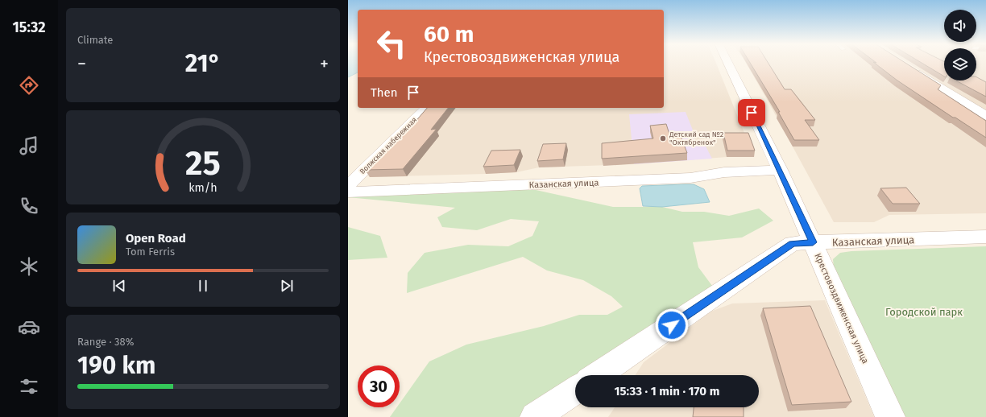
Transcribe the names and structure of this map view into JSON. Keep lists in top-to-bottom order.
{
  "streets": {
    "street": ["Волжская набережная", "Казанская улица", "Крестовоздвиженская улица"]
  },
  "crossings": [
    ["Казанская улица", "Крестовоздвиженская улица"]
  ],
  "parks": ["Городской парк"],
  "places": ["Детский сад №2 \"Октябренок\""],
  "page": {
    "tabs": "15:32",
    "tile": [
      "Climate",
      ["Range · 38%", "190 km"]
    ],
    "turn": ["60 m", "Крестовоздвиженская улица"],
    "heat": ["−", "21°", "+"],
    "then": "Then",
    "song": ["Open Road", "Tom Ferris"],
    "limit": "30",
    "trip": "15:33 · 1 min · 170 m",
    "gauge": ["25", "km/h"]
  }
}
